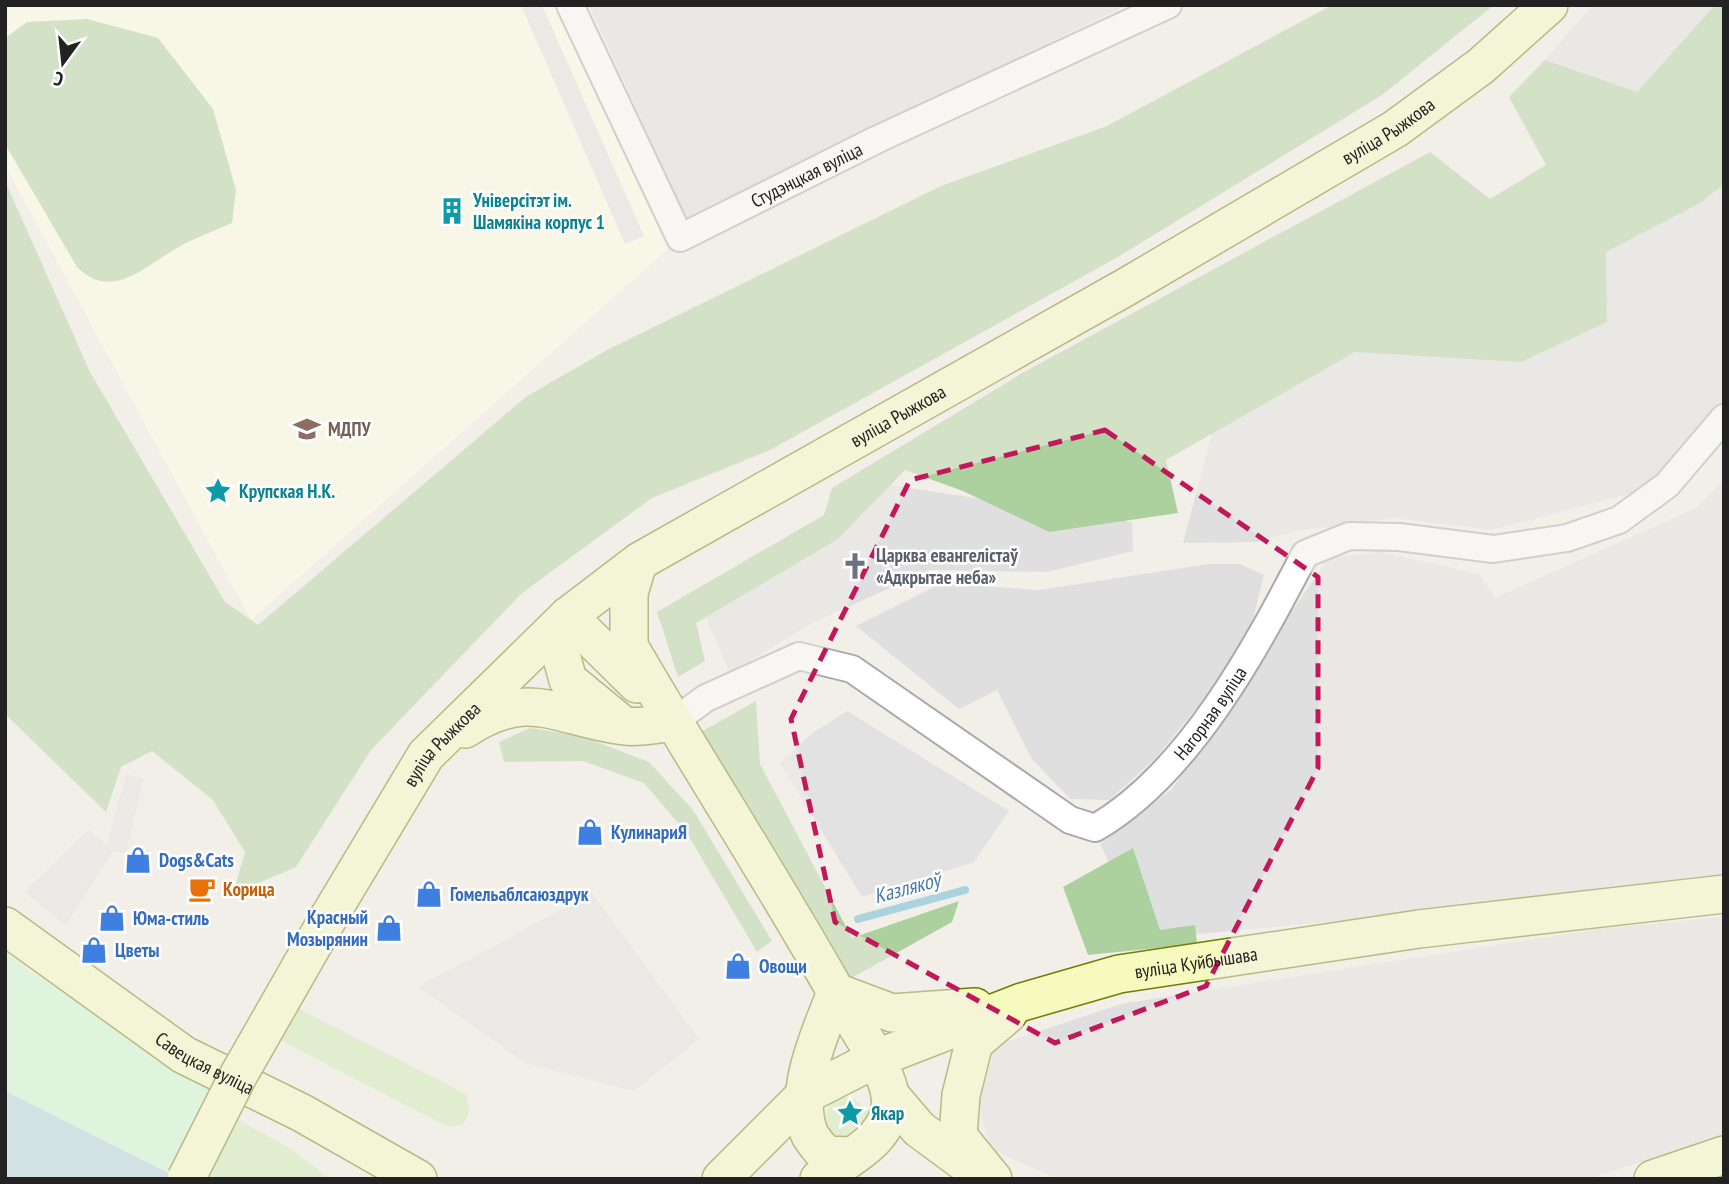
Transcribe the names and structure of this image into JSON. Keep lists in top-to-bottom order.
{
  "streets": {
    "main road": ["вуліца Рыжкова", "вуліца Куйбышава", "Савецкая вуліца"],
    "street": ["Студэнцкая вуліца", "Нагорная вуліца"]
  },
  "water": ["Казлякоў"],
  "places": {
    "building": ["Універсітэт ім. Шамякіна корпус 1"],
    "school or university": ["МДПУ"],
    "place": ["Крупская Н.К.", "Якар"],
    "church": ["Царква евангелістаў «Адкрытае неба»"],
    "shop": [
      "КулинариЯ",
      "Dogs&Cats",
      "Гомельаблсаюздрук",
      "Юма-стиль",
      "Красный Мозырянин",
      "Цветы",
      "Овощи"
    ],
    "cafe": ["Корица"]
  },
  "north": "bottom"
}
